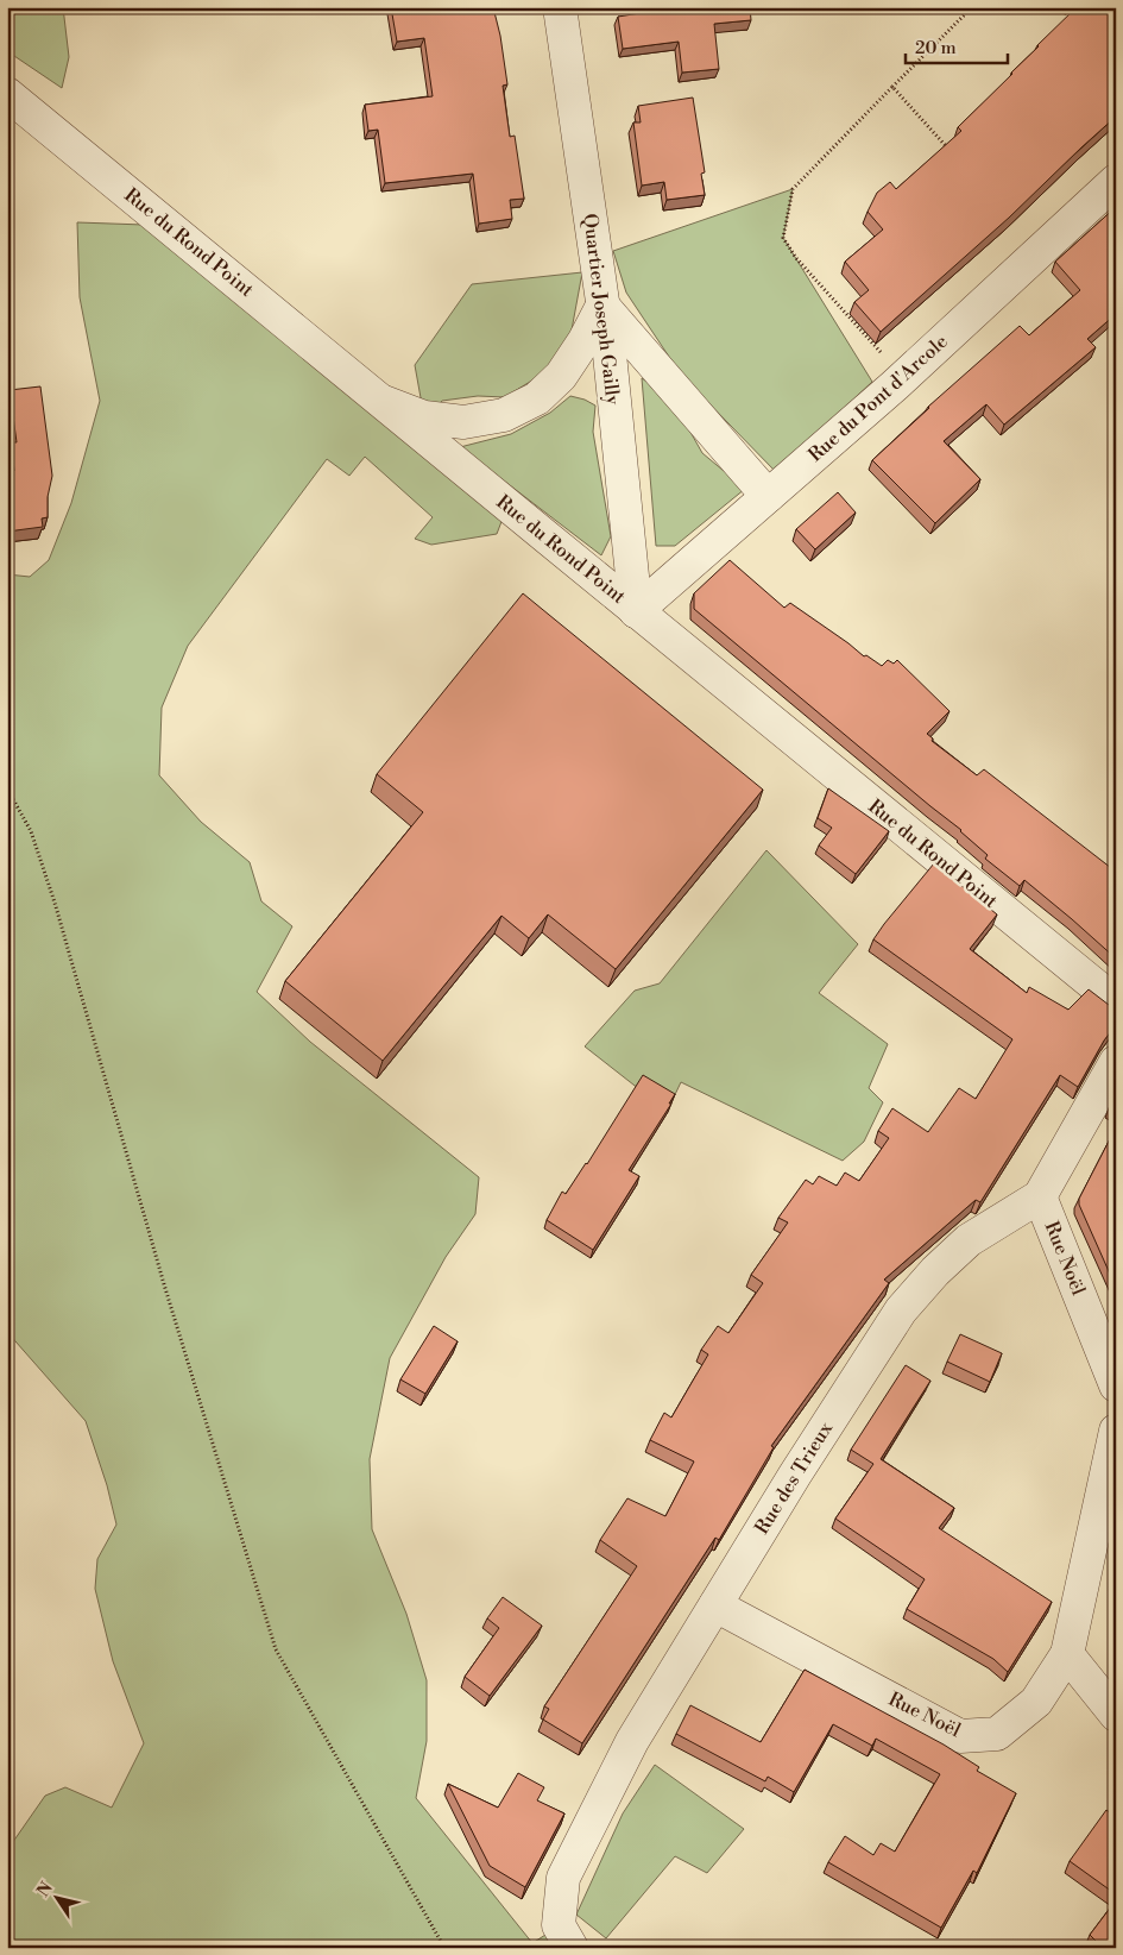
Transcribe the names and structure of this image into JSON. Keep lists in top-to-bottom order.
{
  "streets": {
    "street": [
      "Rue du Rond Point",
      "Quartier Joseph Gailly",
      "Rue du Pont d'Arcole",
      "Rue Noël",
      "Rue des Trieux"
    ]
  },
  "crossings": [
    ["Rue du Rond Point", "Quartier Joseph Gailly"],
    ["Rue du Rond Point", "Rue du Pont d'Arcole"],
    ["Quartier Joseph Gailly", "Rue du Pont d'Arcole"],
    ["Rue Noël", "Rue des Trieux"]
  ],
  "scale_bar": "20 m",
  "north": "top left"
}
